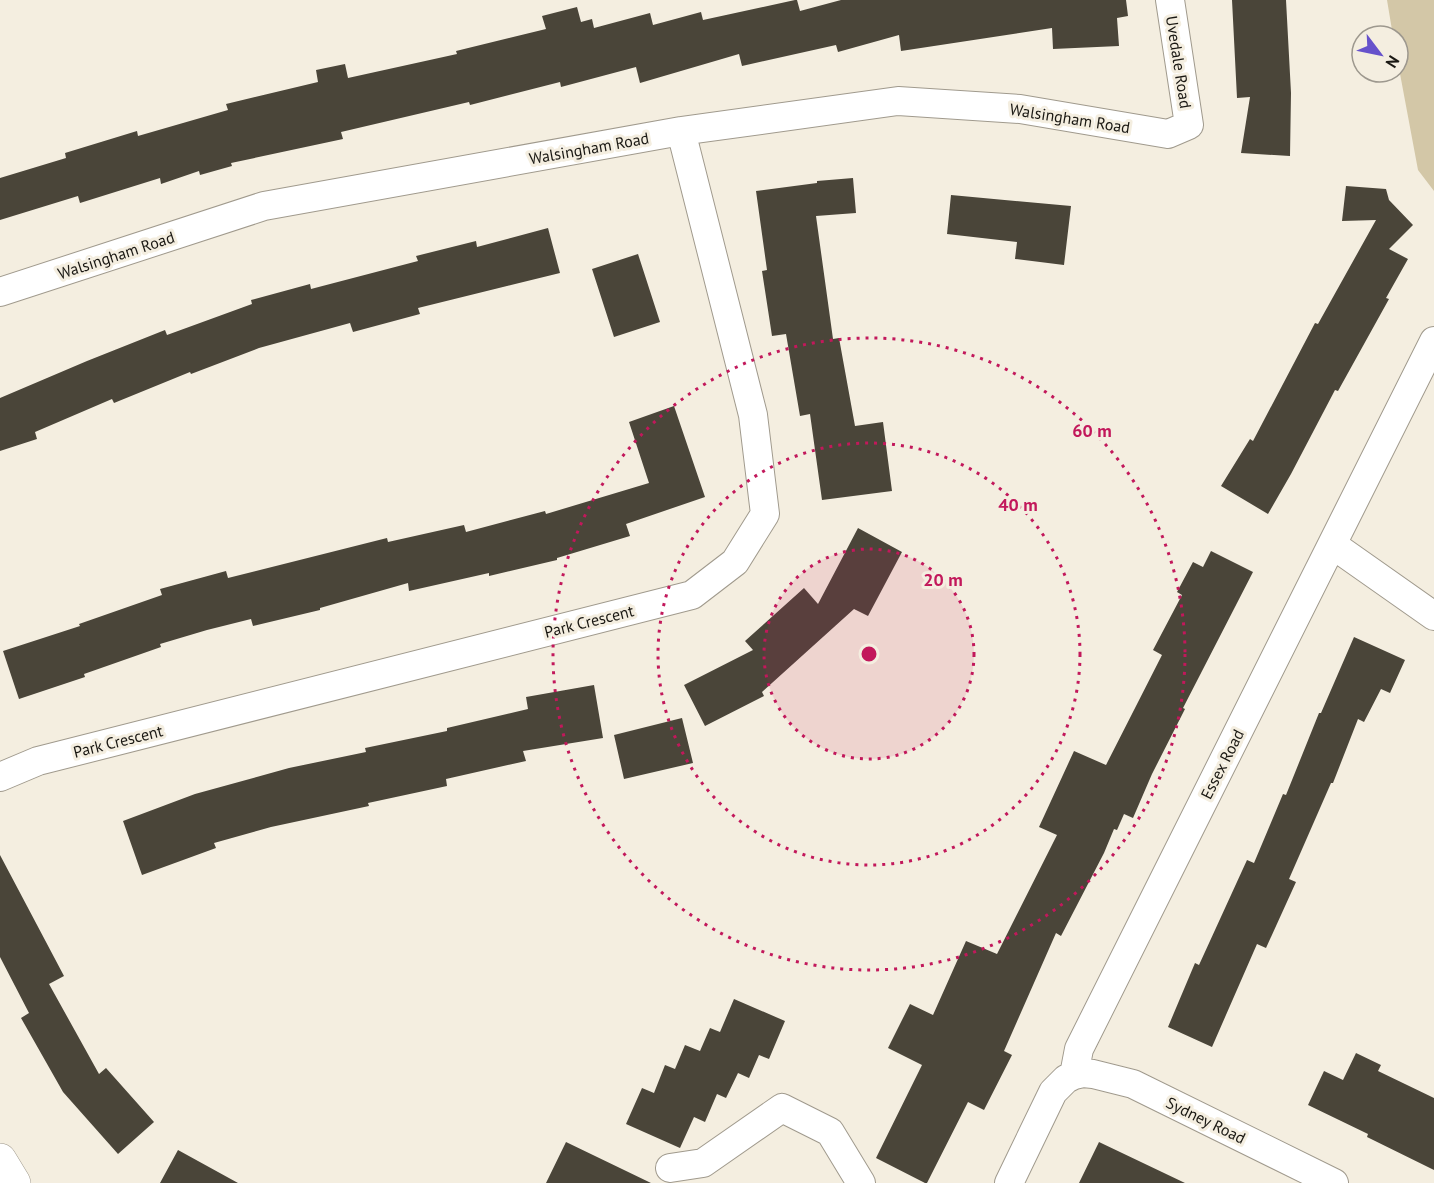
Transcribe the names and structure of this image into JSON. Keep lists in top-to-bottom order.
{
  "streets": {
    "street": [
      "Uvedale Road",
      "Walsingham Road",
      "Park Crescent",
      "Essex Road",
      "Sydney Road"
    ]
  },
  "crossings": [
    ["Uvedale Road", "Walsingham Road"],
    ["Walsingham Road", "Park Crescent"],
    ["Essex Road", "Sydney Road"]
  ],
  "north": "bottom right",
  "rings": ["60 m", "40 m", "20 m"]
}
